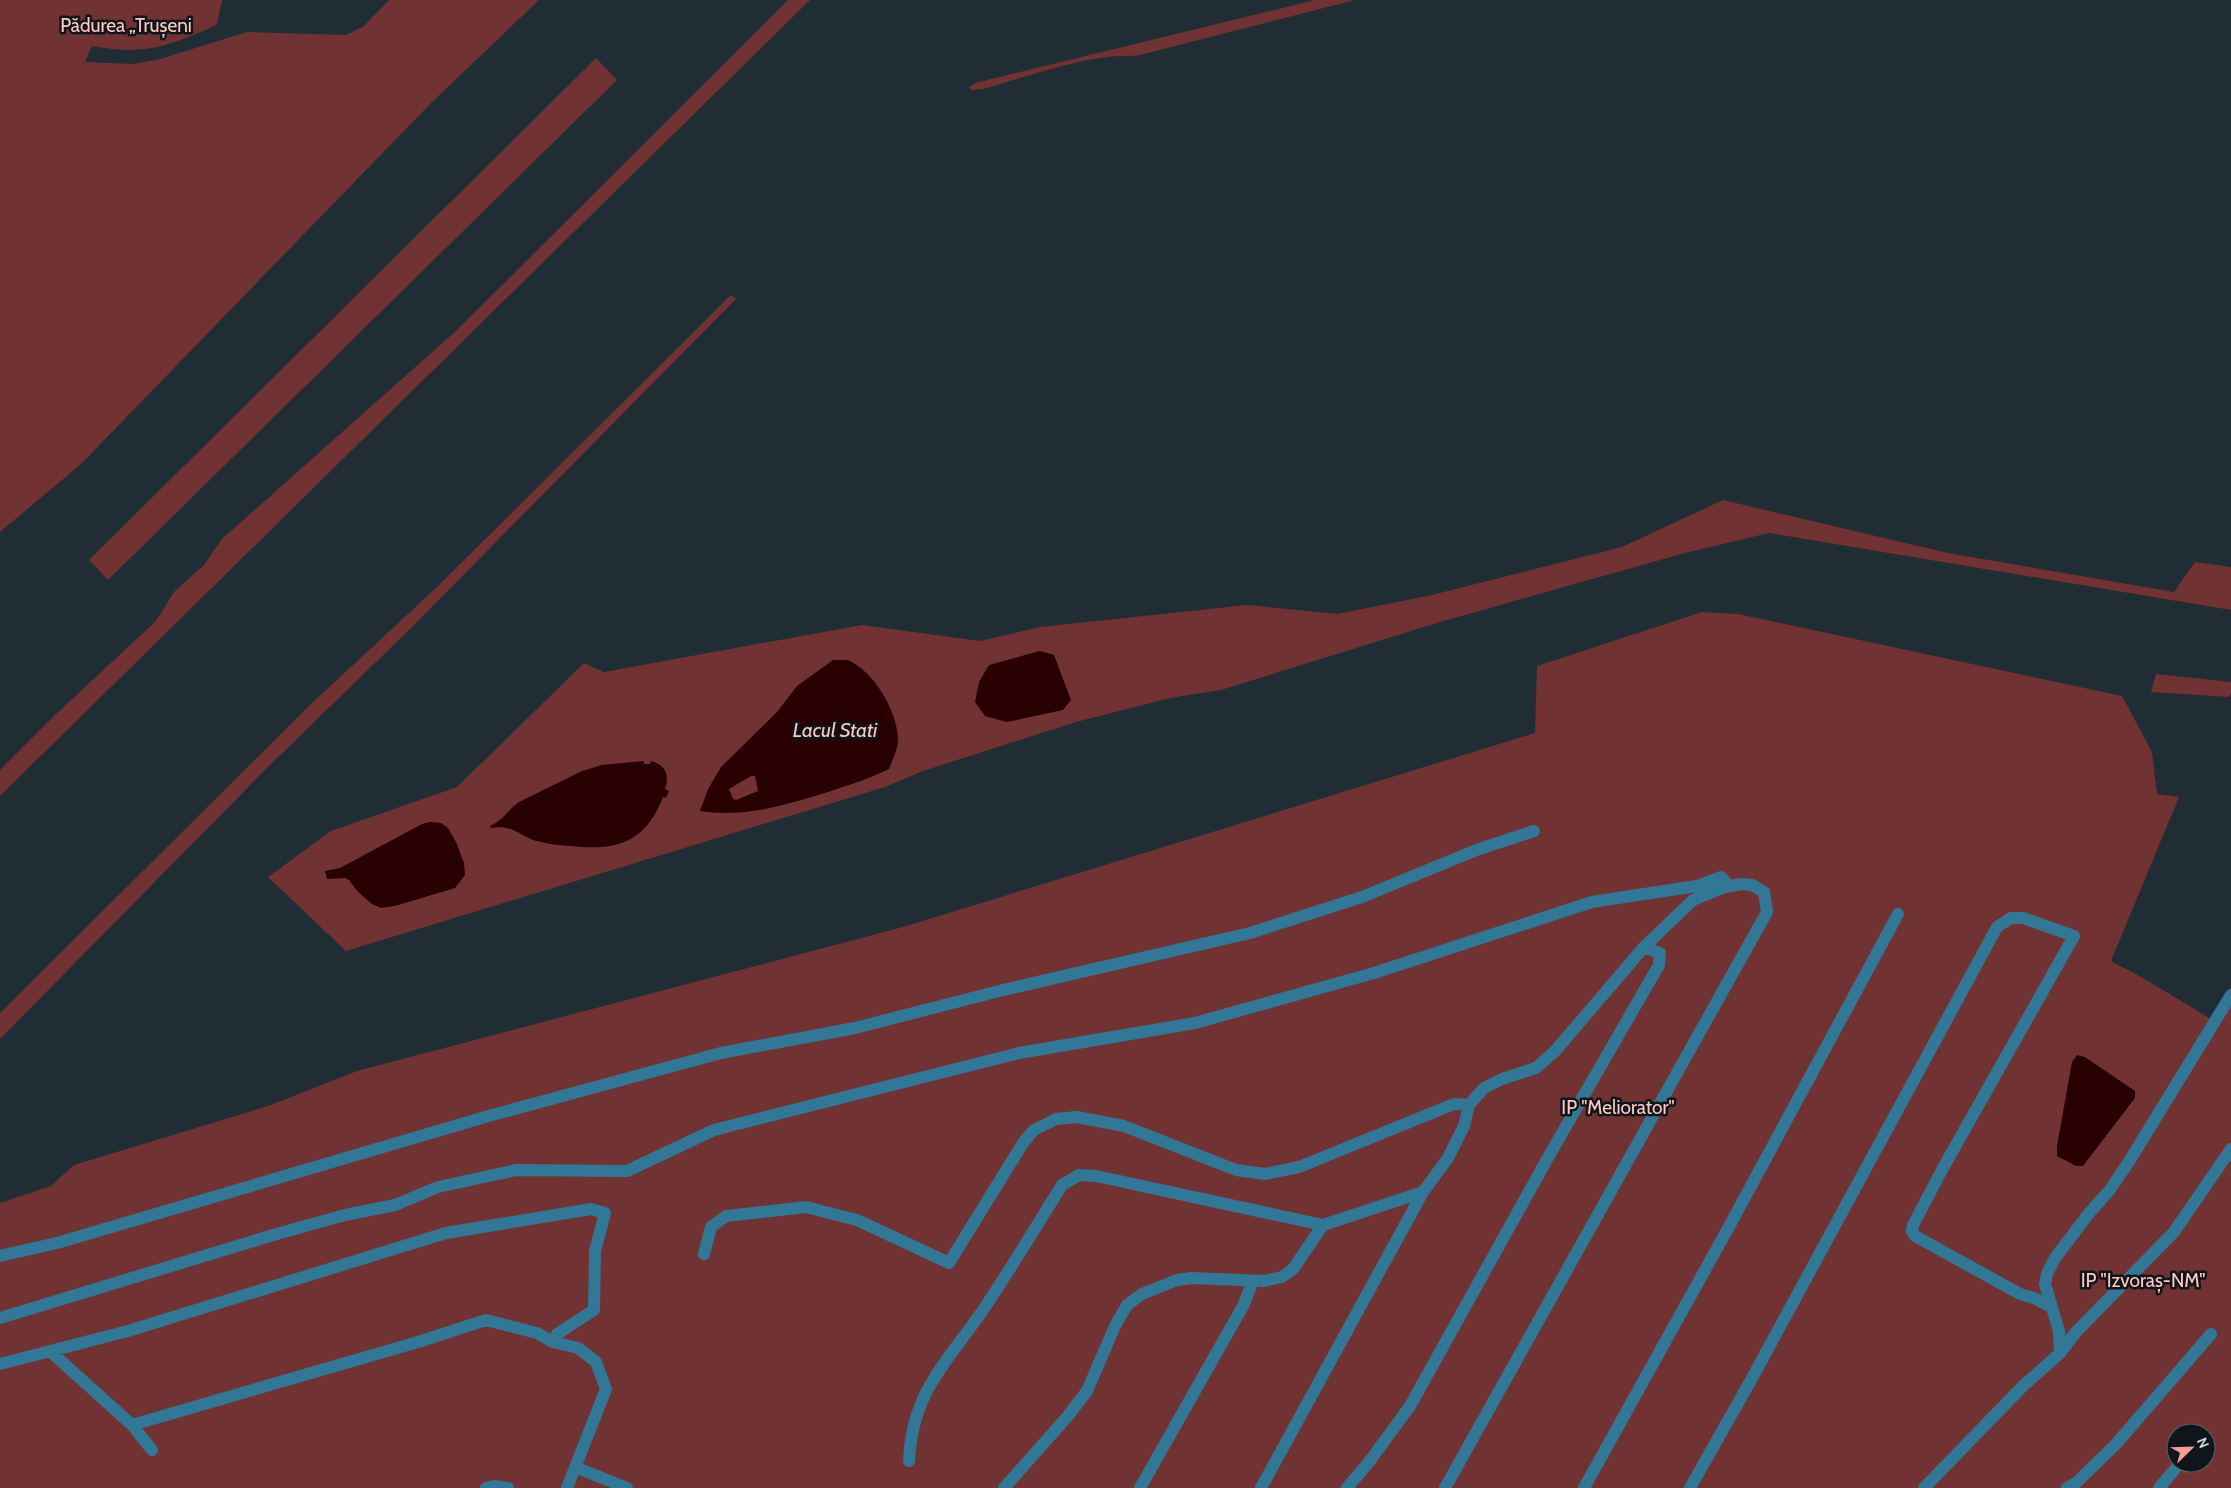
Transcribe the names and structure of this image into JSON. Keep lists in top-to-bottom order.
{
  "water": ["Lacul Stati"],
  "parks": ["Pădurea „Trușeni", "IP \"Meliorator\"", "IP \"Izvoraș-NM\""],
  "north": "top right"
}
